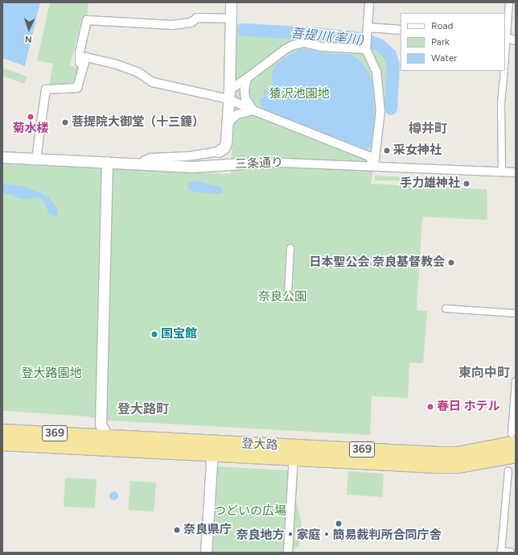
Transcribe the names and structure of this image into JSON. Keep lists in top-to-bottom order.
{
  "streets": {
    "highway": ["369", "登大路"],
    "street": ["三条通り"]
  },
  "districts": ["樽井町", "東向中町", "登大路町"],
  "water": ["菩提川(率川)"],
  "parks": [
    "猿沢池園地",
    "奈良公園",
    "登大路園地",
    "つどいの広場"
  ],
  "places": [
    "菊水楼",
    "菩提院大御堂（十三鐘）",
    "采女神社",
    "手力雄神社",
    "日本聖公会 奈良基督教会",
    "国宝館",
    "春日 ホテル",
    "奈良地方・家庭・簡易裁判所合同庁舎",
    "奈良県庁"
  ],
  "legend": ["Road", "Park", "Water"],
  "north": "bottom"
}
